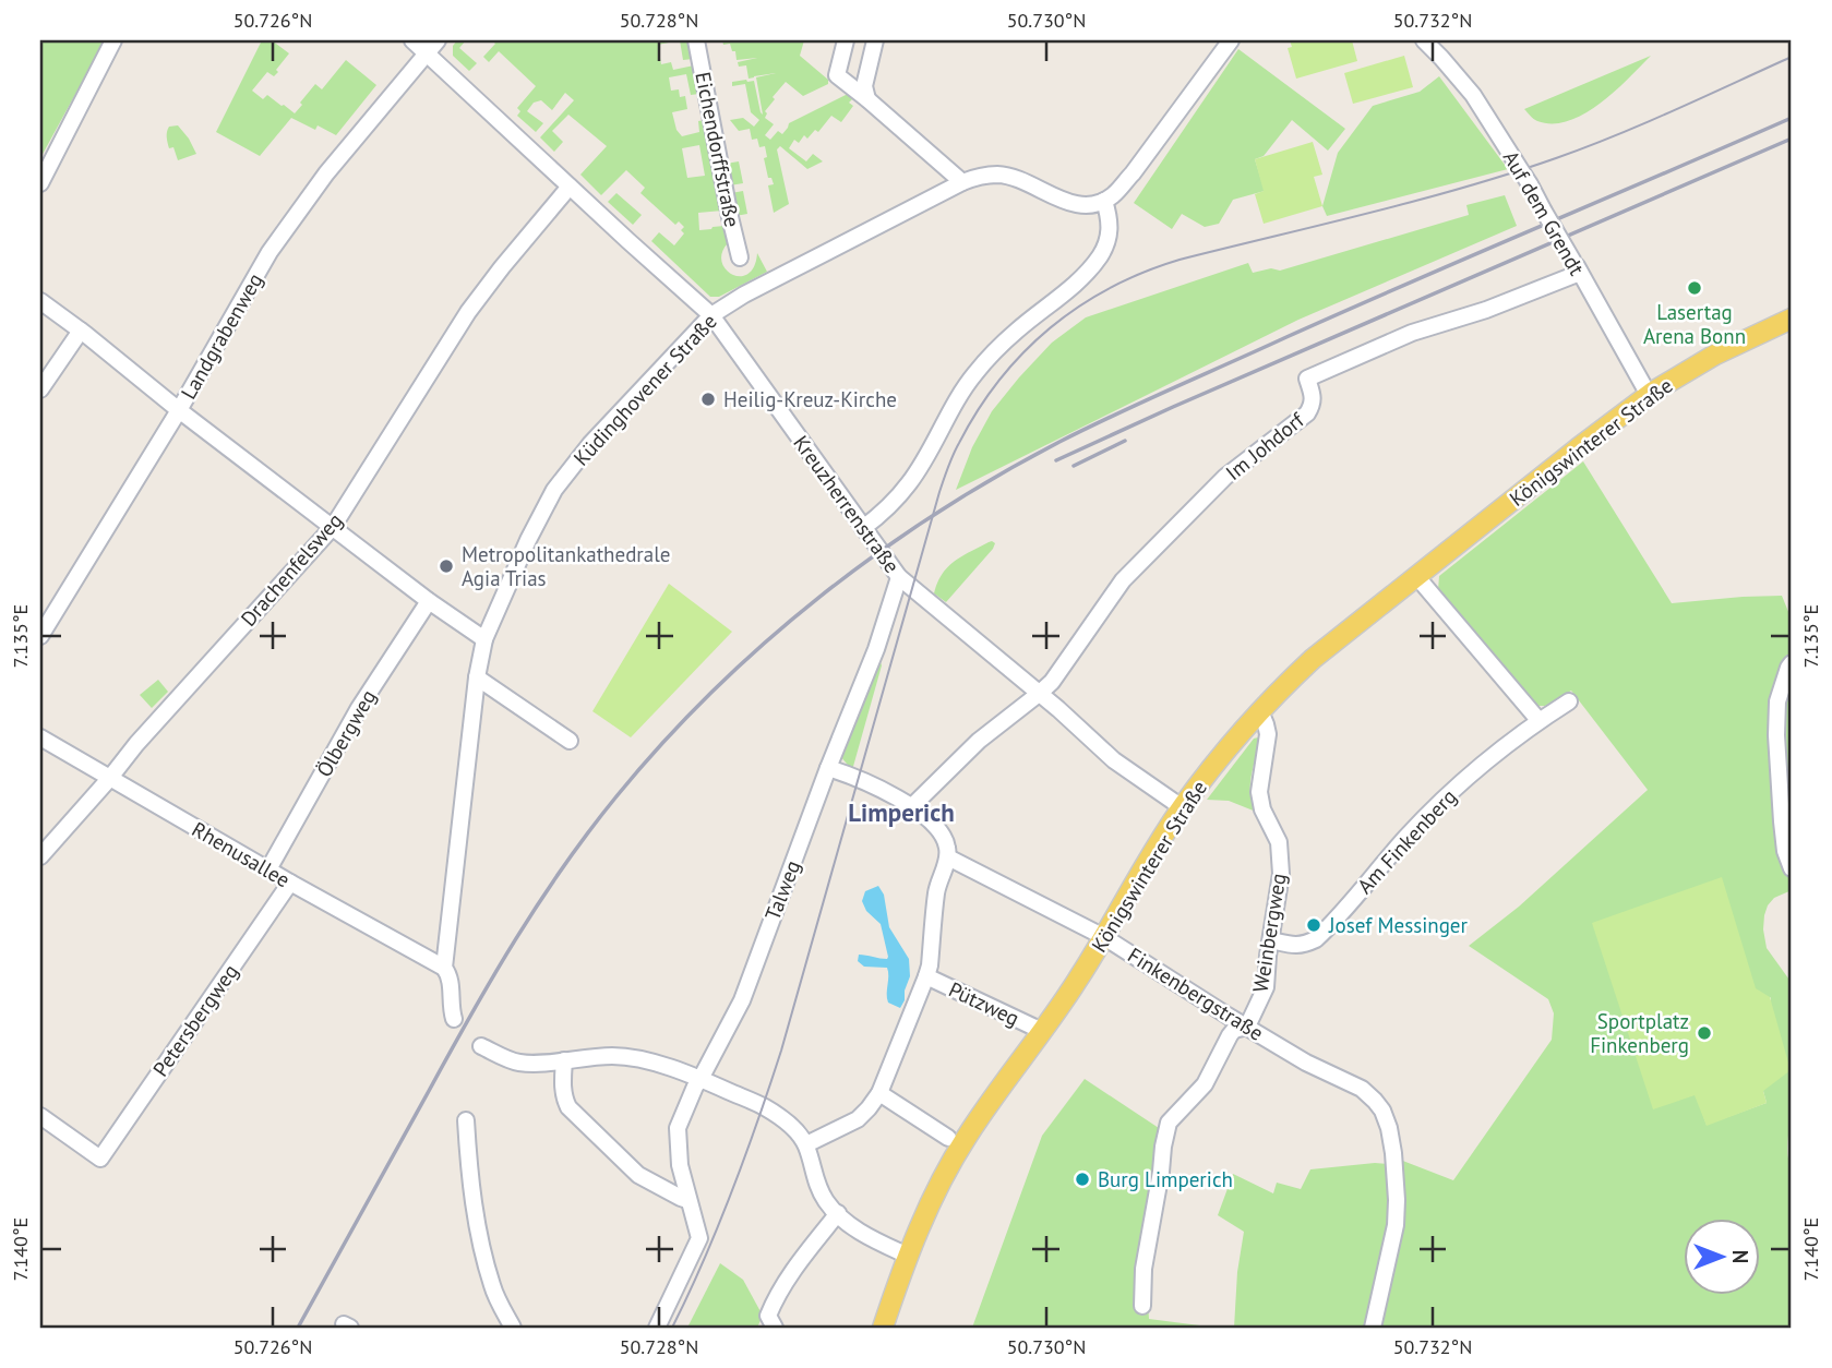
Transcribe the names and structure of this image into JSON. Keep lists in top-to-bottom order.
{
  "streets": {
    "main road": ["Königswinterer Straße"],
    "street": [
      "Eichendorffstraße",
      "Auf dem Grendt",
      "Landgrabenweg",
      "Küdinghovener Straße",
      "Im Johdorf",
      "Kreuzherrenstraße",
      "Drachenfelsweg",
      "Ölbergweg",
      "Am Finkenberg",
      "Rhenusallee",
      "Talweg",
      "Weinbergweg",
      "Finkenbergstraße",
      "Pützweg",
      "Petersbergweg"
    ]
  },
  "crossings": [
    ["Auf dem Grendt", "Königswinterer Straße"],
    ["Auf dem Grendt", "Im Johdorf"],
    ["Landgrabenweg", "Kreuzherrenstraße"],
    ["Küdinghovener Straße", "Kreuzherrenstraße"],
    ["Küdinghovener Straße", "Rhenusallee"],
    ["Königswinterer Straße", "Kreuzherrenstraße"],
    ["Königswinterer Straße", "Weinbergweg"],
    ["Königswinterer Straße", "Finkenbergstraße"],
    ["Königswinterer Straße", "Pützweg"],
    ["Im Johdorf", "Kreuzherrenstraße"],
    ["Kreuzherrenstraße", "Drachenfelsweg"],
    ["Kreuzherrenstraße", "Talweg"],
    ["Drachenfelsweg", "Rhenusallee"],
    ["Ölbergweg", "Rhenusallee"],
    ["Am Finkenberg", "Weinbergweg"],
    ["Rhenusallee", "Petersbergweg"],
    ["Weinbergweg", "Finkenbergstraße"]
  ],
  "districts": ["Limperich"],
  "places": [
    "Lasertag Arena Bonn",
    "Heilig-Kreuz-Kirche",
    "Metropolitankathedrale Agia Trias",
    "Josef Messinger",
    "Sportplatz Finkenberg",
    "Burg Limperich"
  ],
  "north": "right",
  "coordinates": [
    "50.726°N",
    "50.728°N",
    "50.730°N",
    "50.732°N",
    "7.135°E",
    "7.140°E"
  ]
}
